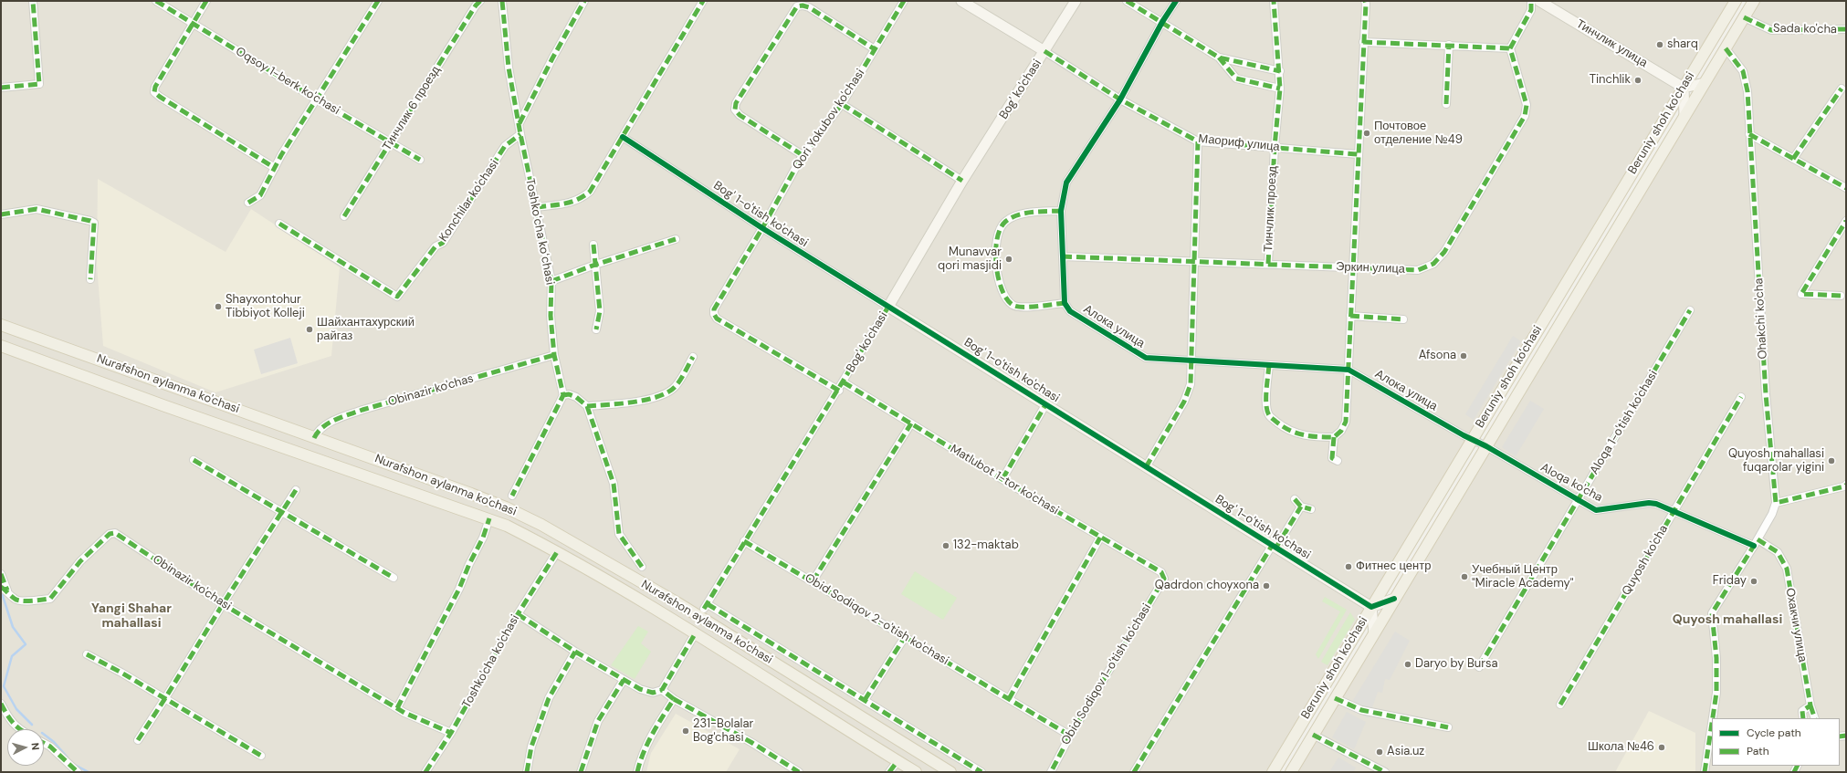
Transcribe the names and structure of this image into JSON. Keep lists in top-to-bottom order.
{
  "streets": {
    "main road": ["Beruniy shoh ko'chasi", "Nurafshon aylanma ko'chasi"],
    "street": [
      "Sada ko'cha",
      "Тинчлик улица",
      "Oqsoy 1-berk ko'chasi",
      "Bog' ko'chasi",
      "Тинчлик 6 проезд",
      "Qori Yokubov ko'chasi",
      "Маориф улица",
      "Konchilar ko'chasi",
      "Тинчлик проезд",
      "Bog' 1-o'tish ko'chasi",
      "Toshkoʻcha koʻchasi",
      "Эркин улица",
      "Ohakchi ko'cha",
      "Алока улица",
      "Obinazir ko'chas",
      "Aloqa 1-o'tish ko'chasi",
      "Matlubot 1-tor ko'chasi",
      "Aloqa ko'cha",
      "Quyosh ko'cha",
      "Obinazir ko'chasi",
      "Obid Sodiqov 2-o'tish ko'chasi",
      "Охакчи улица",
      "Toshko'cha ko'chasi",
      "Obid Sodiqov 1-o'tish ko'chasi"
    ]
  },
  "crossings": [
    ["Sada ko'cha", "Beruniy shoh ko'chasi"],
    ["Тинчлик улица", "Beruniy shoh ko'chasi"],
    ["Oqsoy 1-berk ko'chasi", "Тинчлик 6 проезд"],
    ["Bog' ko'chasi", "Qori Yokubov ko'chasi"],
    ["Bog' ko'chasi", "Маориф улица"],
    ["Bog' ko'chasi", "Bog' 1-o'tish ko'chasi"],
    ["Bog' ko'chasi", "Matlubot 1-tor ko'chasi"],
    ["Bog' ko'chasi", "Obid Sodiqov 2-o'tish ko'chasi"],
    ["Qori Yokubov ko'chasi", "Bog' 1-o'tish ko'chasi"],
    ["Beruniy shoh ko'chasi", "Bog' 1-o'tish ko'chasi"],
    ["Beruniy shoh ko'chasi", "Ohakchi ko'cha"],
    ["Beruniy shoh ko'chasi", "Алока улица"],
    ["Beruniy shoh ko'chasi", "Aloqa ko'cha"],
    ["Маориф улица", "Тинчлик проезд"],
    ["Konchilar ko'chasi", "Toshkoʻcha koʻchasi"],
    ["Тинчлик проезд", "Эркин улица"],
    ["Toshkoʻcha koʻchasi", "Obinazir ko'chas"],
    ["Алока улица", "Aloqa ko'cha"],
    ["Nurafshon aylanma ko'chasi", "Obinazir ko'chas"],
    ["Nurafshon aylanma ko'chasi", "Toshko'cha ko'chasi"],
    ["Aloqa 1-o'tish ko'chasi", "Aloqa ko'cha"],
    ["Matlubot 1-tor ko'chasi", "Obid Sodiqov 1-o'tish ko'chasi"],
    ["Aloqa ko'cha", "Quyosh ko'cha"],
    ["Aloqa ko'cha", "Охакчи улица"],
    ["Obinazir ko'chasi", "Toshko'cha ko'chasi"],
    ["Obid Sodiqov 2-o'tish ko'chasi", "Obid Sodiqov 1-o'tish ko'chasi"]
  ],
  "districts": ["Yangi Shahar mahallasi", "Quyosh mahallasi"],
  "places": [
    "sharq",
    "Tinchlik",
    "Почтовое отделение №49",
    "Munavvar qori masjidi",
    "Shayxontohur Tibbiyot Kolleji",
    "Шайхантахурский райгаз",
    "Afsona",
    "Quyosh mahallasi fuqarolar yigini",
    "132-maktab",
    "Фитнес центр",
    "Учебный Центр \"Miracle Academy\"",
    "Friday",
    "Qadrdon choyxona",
    "Daryo by Bursa",
    "231-Bolalar Bog'chasi",
    "Школа №46",
    "Asia.uz"
  ],
  "legend": ["Cycle path", "Path"],
  "north": "right"
}
